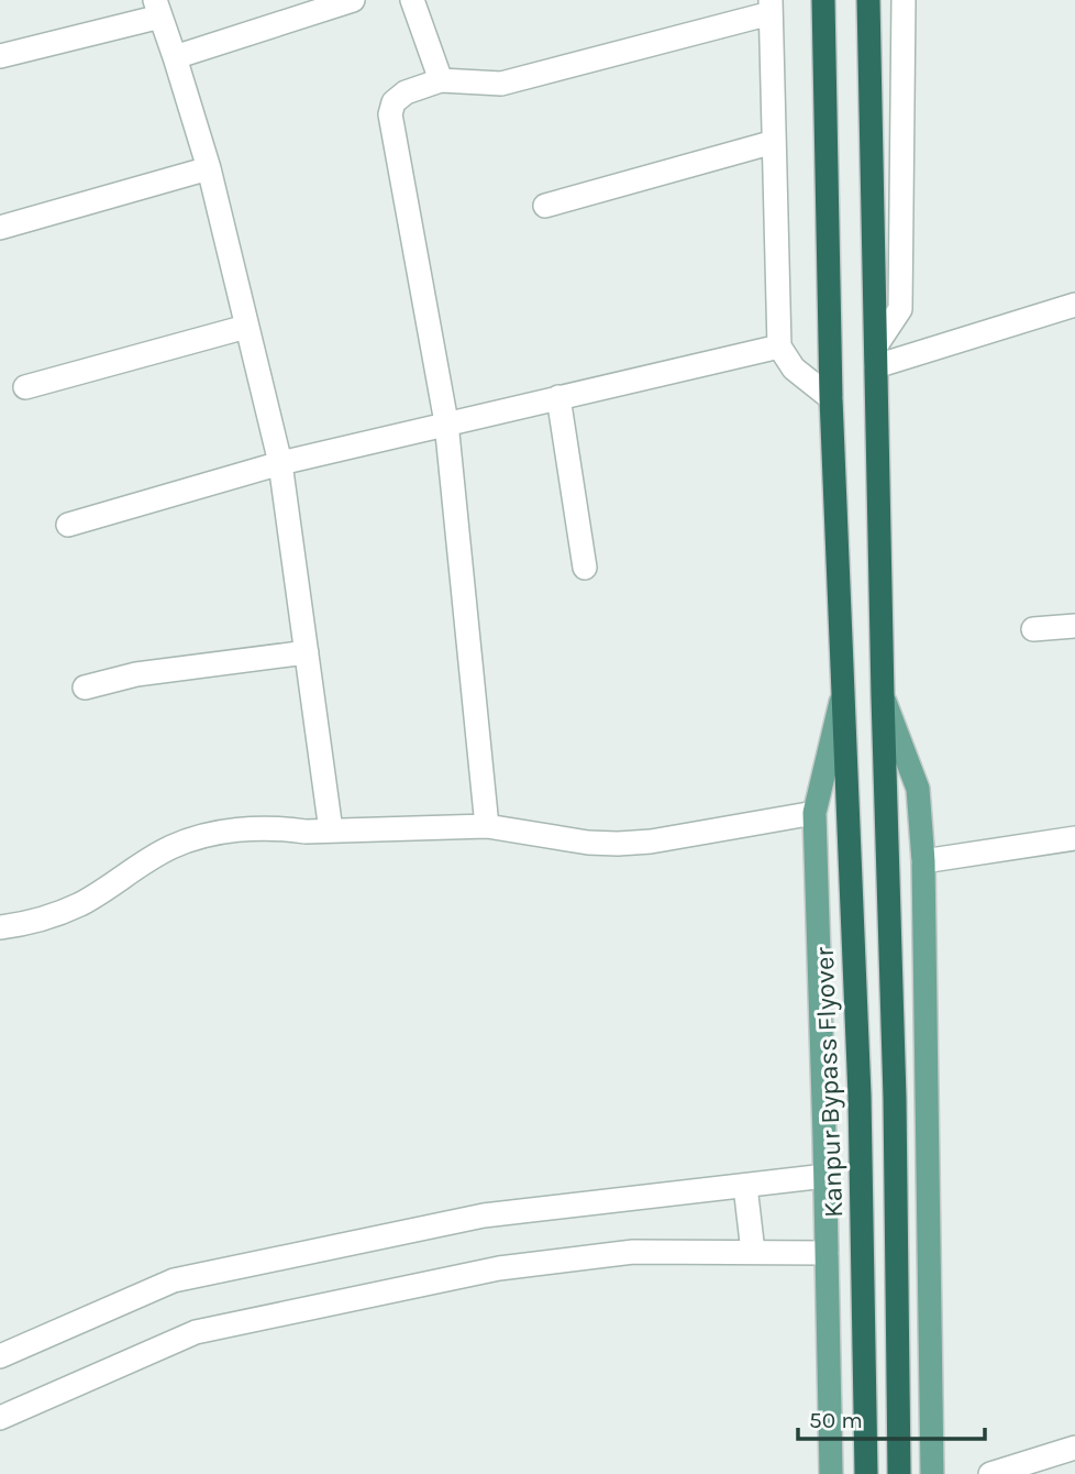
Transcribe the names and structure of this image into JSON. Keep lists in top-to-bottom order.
{
  "streets": {
    "highway": ["Kanpur Bypass Flyover"]
  },
  "scale_bar": "50 m"
}
